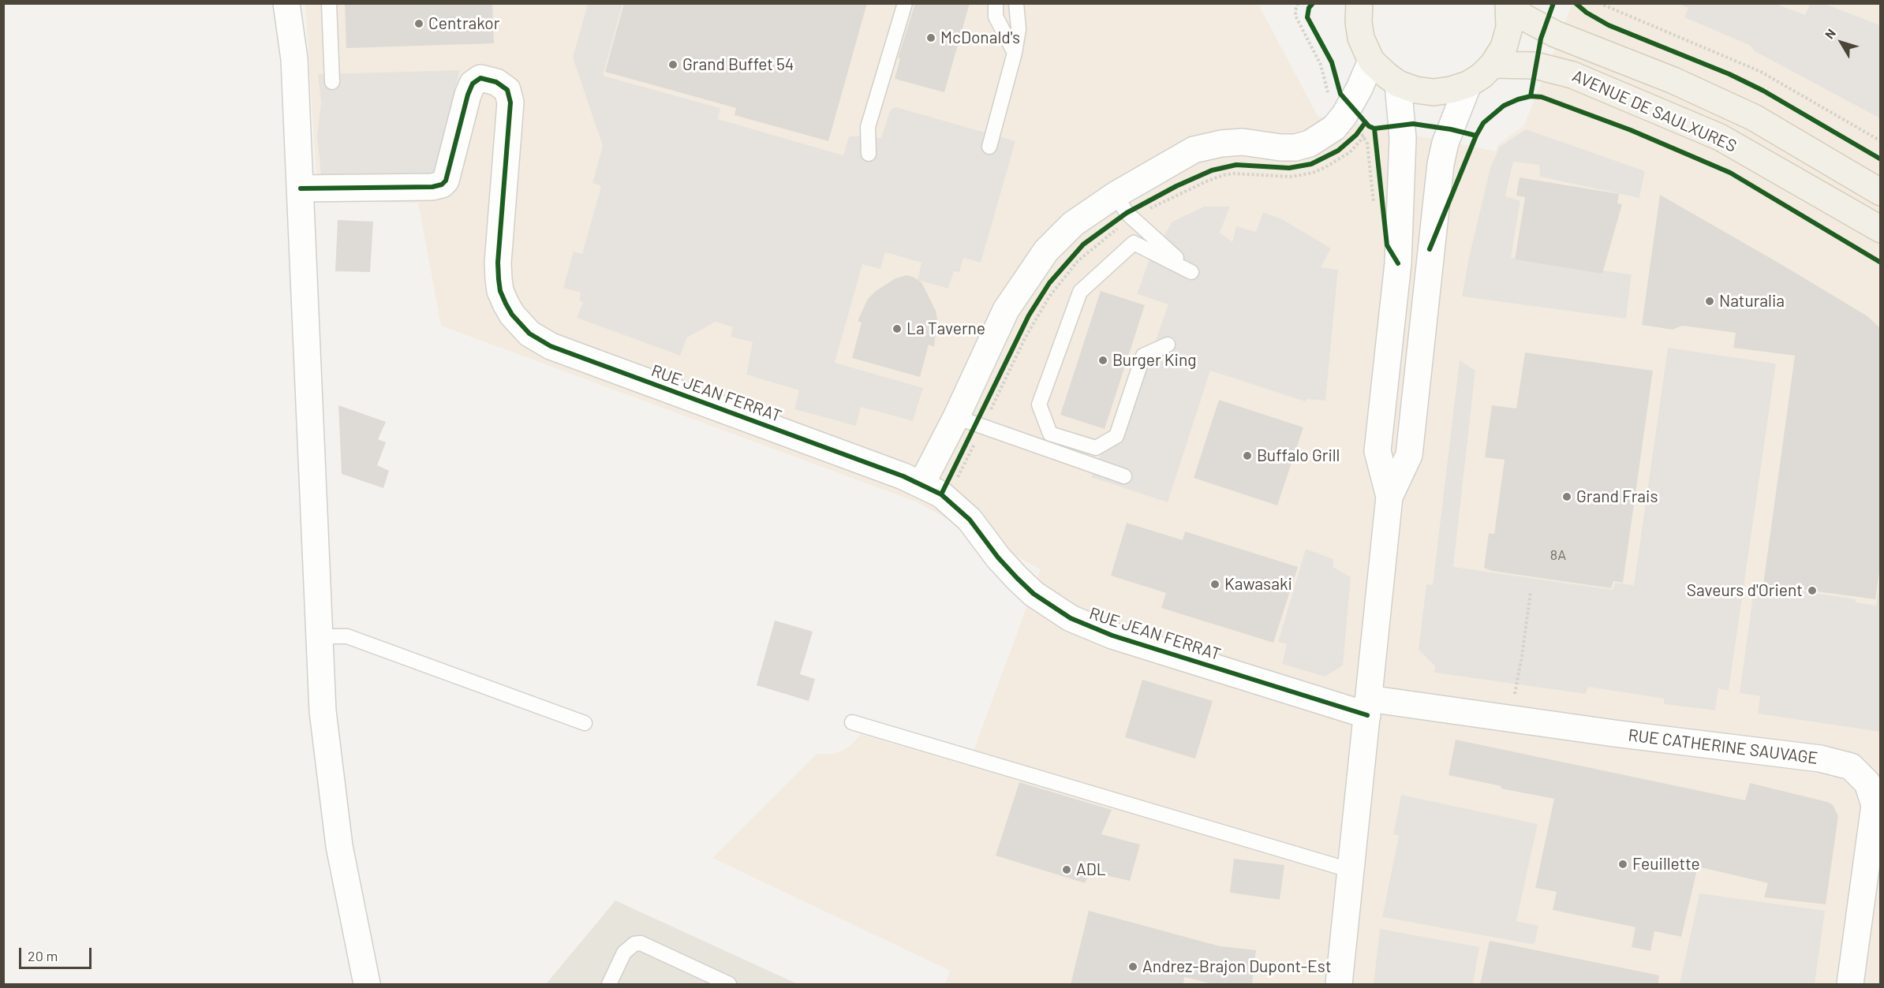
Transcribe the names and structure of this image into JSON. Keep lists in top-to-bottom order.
{
  "streets": {
    "main road": ["AVENUE DE SAULXURES"],
    "street": ["RUE JEAN FERRAT", "RUE CATHERINE SAUVAGE"]
  },
  "crossings": [
    ["RUE JEAN FERRAT", "RUE CATHERINE SAUVAGE"]
  ],
  "places": [
    "Centrakor",
    "McDonald's",
    "Grand Buffet 54",
    "Naturalia",
    "La Taverne",
    "Burger King",
    "Buffalo Grill",
    "Grand Frais",
    "Kawasaki",
    "Saveurs d'Orient",
    "Feuillette",
    "ADL",
    "Andrez-Brajon Dupont-Est"
  ],
  "house_numbers": ["8A"],
  "scale_bar": "20 m",
  "north": "top left"
}
